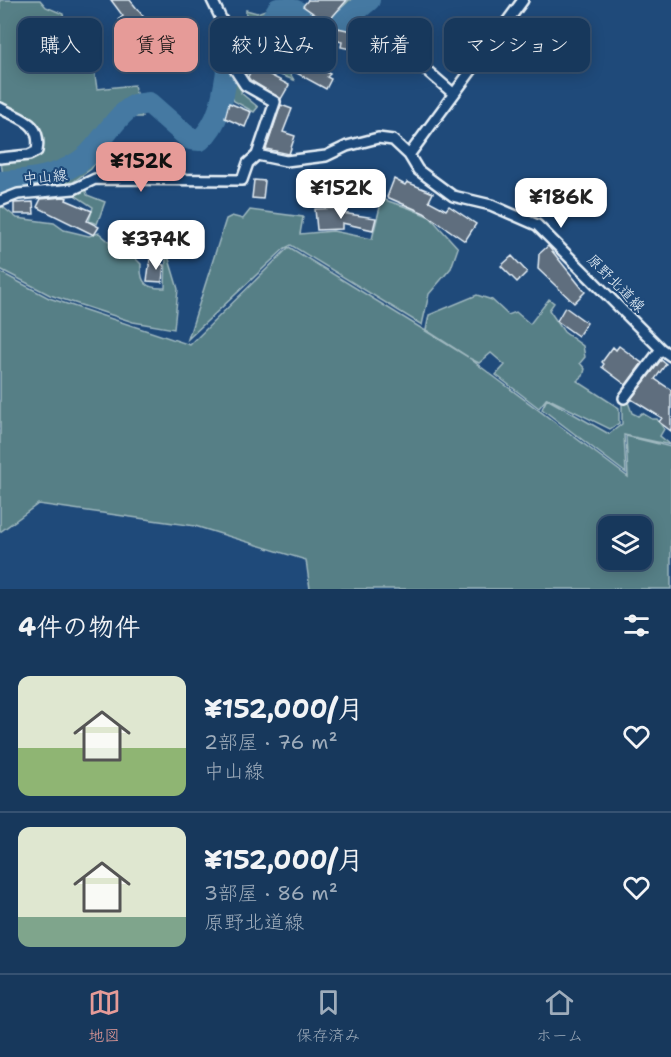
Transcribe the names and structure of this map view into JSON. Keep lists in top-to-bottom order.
{
  "streets": {
    "street": ["中山線", "原野北道線"]
  },
  "crossings": [
    ["中山線", "原野北道線"]
  ],
  "page": {
    "chip": [
      "購入",
      "賃貸",
      "絞り込み",
      "新着",
      "マンション"
    ],
    "price": [
      "¥152K",
      "¥152K",
      "¥186K",
      "¥374K"
    ],
    "heading": "4件の物件",
    "list": [
      {
        "name": "¥152,000/月",
        "note": "2部屋 · 76 m² · 中山線"
      },
      {
        "name": "¥152,000/月",
        "note": "3部屋 · 86 m² · 原野北道線"
      }
    ],
    "tabs": ["地図", "保存済み", "ホーム"]
  }
}
